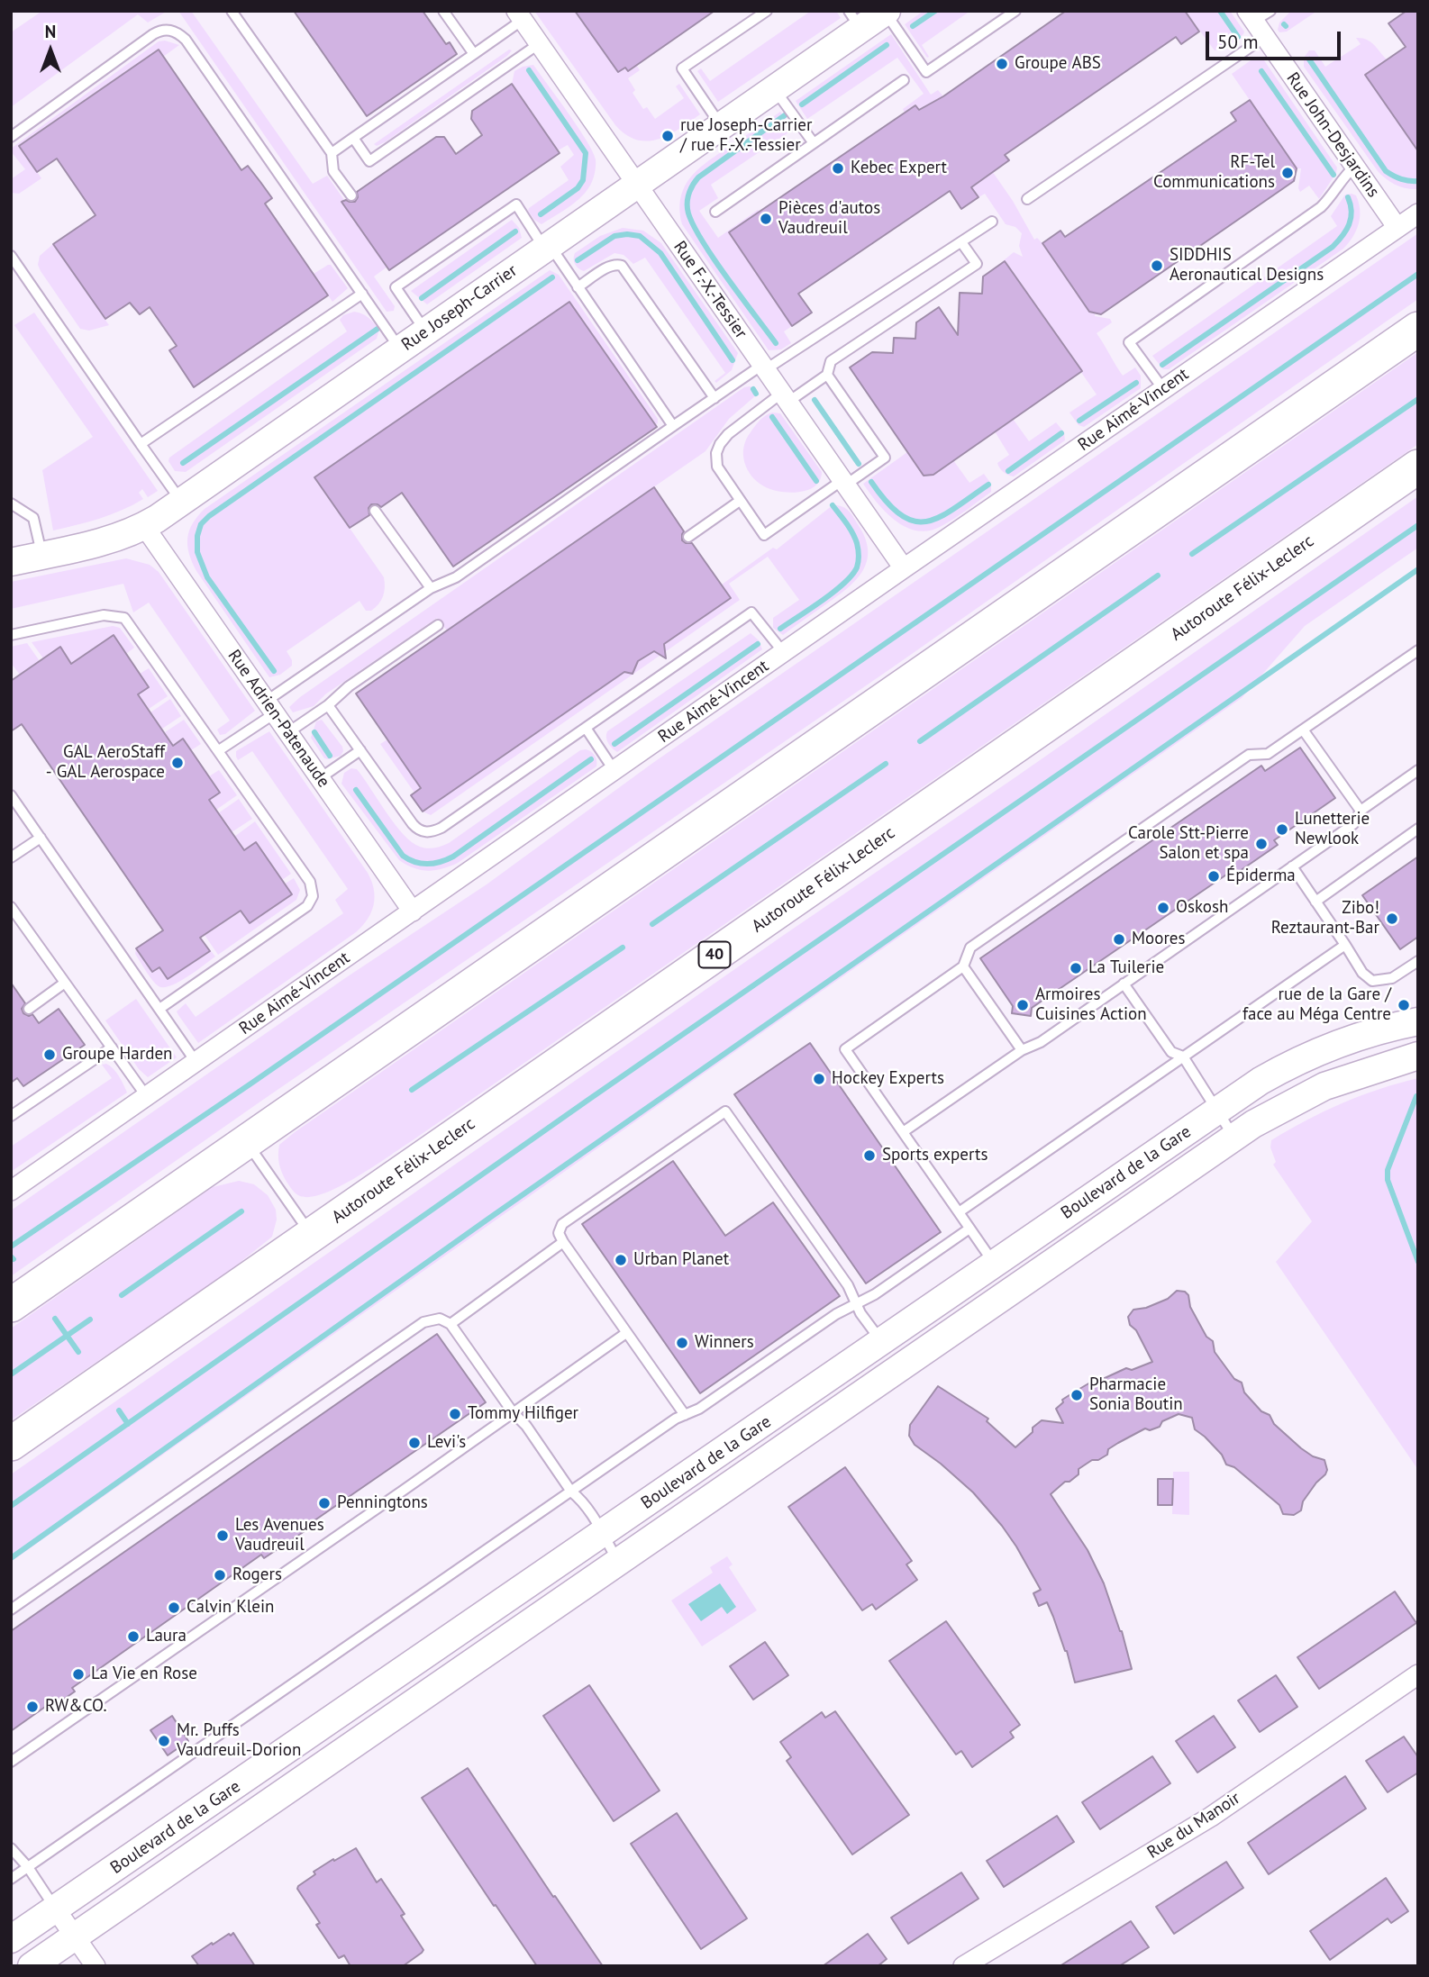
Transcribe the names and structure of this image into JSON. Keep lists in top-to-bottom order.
{
  "streets": {
    "highway": ["Autoroute Félix-Leclerc", "40"],
    "main road": ["Rue Joseph-Carrier", "Boulevard de la Gare"],
    "street": [
      "Rue John-Desjardins",
      "Rue F.-X.-Tessier",
      "Rue Aimé-Vincent",
      "Rue Adrien-Patenaude",
      "Rue du Manoir"
    ]
  },
  "crossings": [
    ["Rue John-Desjardins", "Rue Aimé-Vincent"],
    ["Rue F.-X.-Tessier", "Rue Joseph-Carrier"],
    ["Rue F.-X.-Tessier", "Rue Aimé-Vincent"],
    ["Rue Joseph-Carrier", "Rue Adrien-Patenaude"],
    ["Rue Aimé-Vincent", "Rue Adrien-Patenaude"]
  ],
  "places": [
    "Groupe ABS",
    "rue Joseph-Carrier / rue F.-X.-Tessier",
    "Kebec Expert",
    "RF-Tel Communications",
    "Pièces d'autos Vaudreuil",
    "SIDDHIS Aeronautical Designs",
    "GAL AeroStaff - GAL Aerospace",
    "Lunetterie Newlook",
    "Carole Stt-Pierre Salon et spa",
    "Épiderma",
    "Oskosh",
    "Zibo! Reztaurant-Bar",
    "Moores",
    "La Tuilerie",
    "Armoires Cuisines Action",
    "rue de la Gare / face au Méga Centre",
    "Groupe Harden",
    "Hockey Experts",
    "Sports experts",
    "Urban Planet",
    "Winners",
    "Pharmacie Sonia Boutin",
    "Tommy Hilfiger",
    "Levi's",
    "Penningtons",
    "Les Avenues Vaudreuil",
    "Rogers",
    "Calvin Klein",
    "Laura",
    "La Vie en Rose",
    "RW&CO.",
    "Mr. Puffs Vaudreuil-Dorion"
  ],
  "scale_bar": "50 m",
  "north": "top"
}
